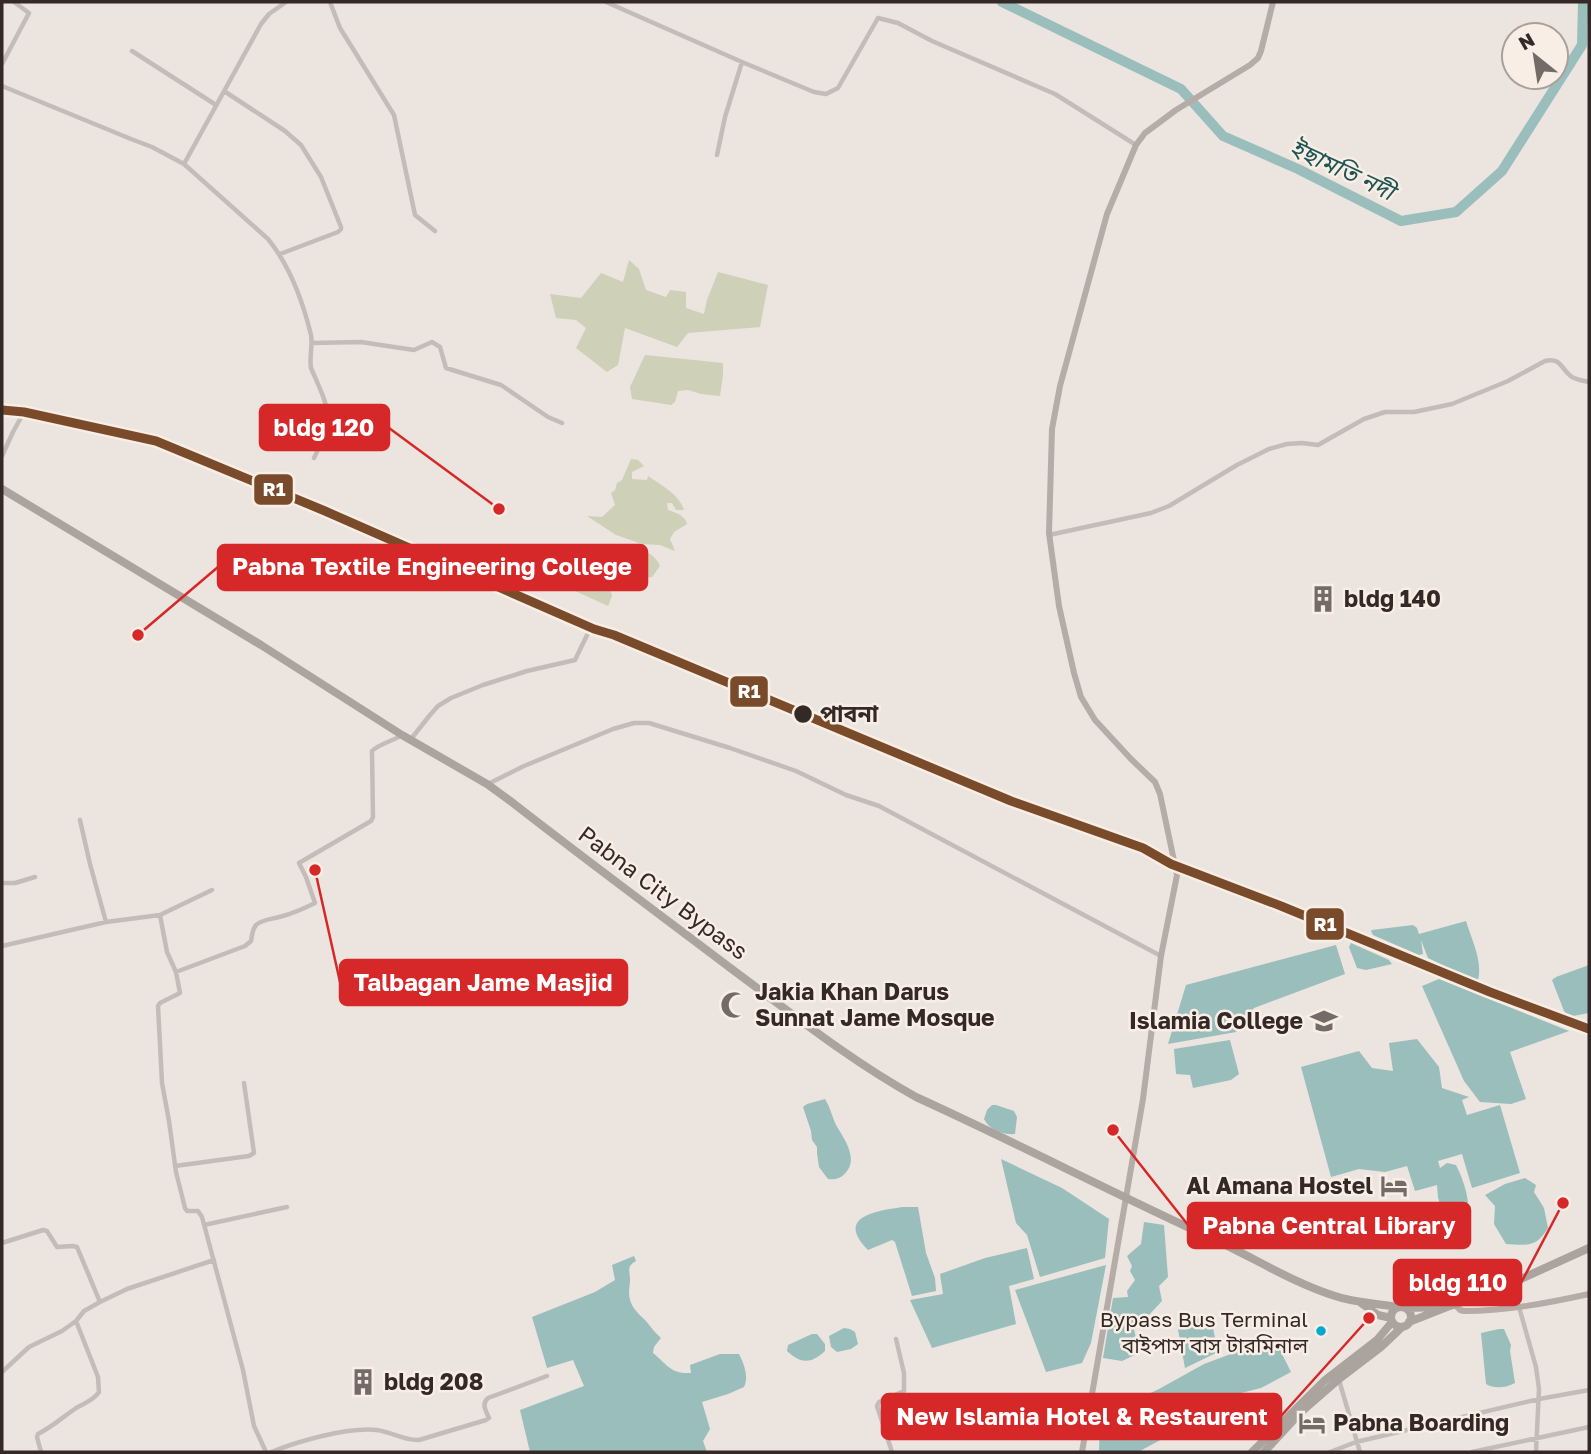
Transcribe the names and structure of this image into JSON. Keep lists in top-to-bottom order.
{
  "streets": {
    "highway": ["Pabna City Bypass"]
  },
  "water": ["ইছামতি নদী"],
  "places": {
    "other": [
      "bldg 120",
      "Pabna Textile Engineering College",
      "পাবনা",
      "Talbagan Jame Masjid",
      "Pabna Central Library",
      "bldg 110",
      "New Islamia Hotel & Restaurent",
      "Bypass Bus Terminal বাইপাস বাস টারমিনাল"
    ],
    "building": ["bldg 140", "bldg 208"],
    "mosque": ["Jakia Khan Darus Sunnat Jame Mosque"],
    "school or university": ["Islamia College"],
    "hotel": ["Al Amana Hostel", "Pabna Boarding"]
  },
  "lines": ["transit line R1"],
  "north": "top left"
}
